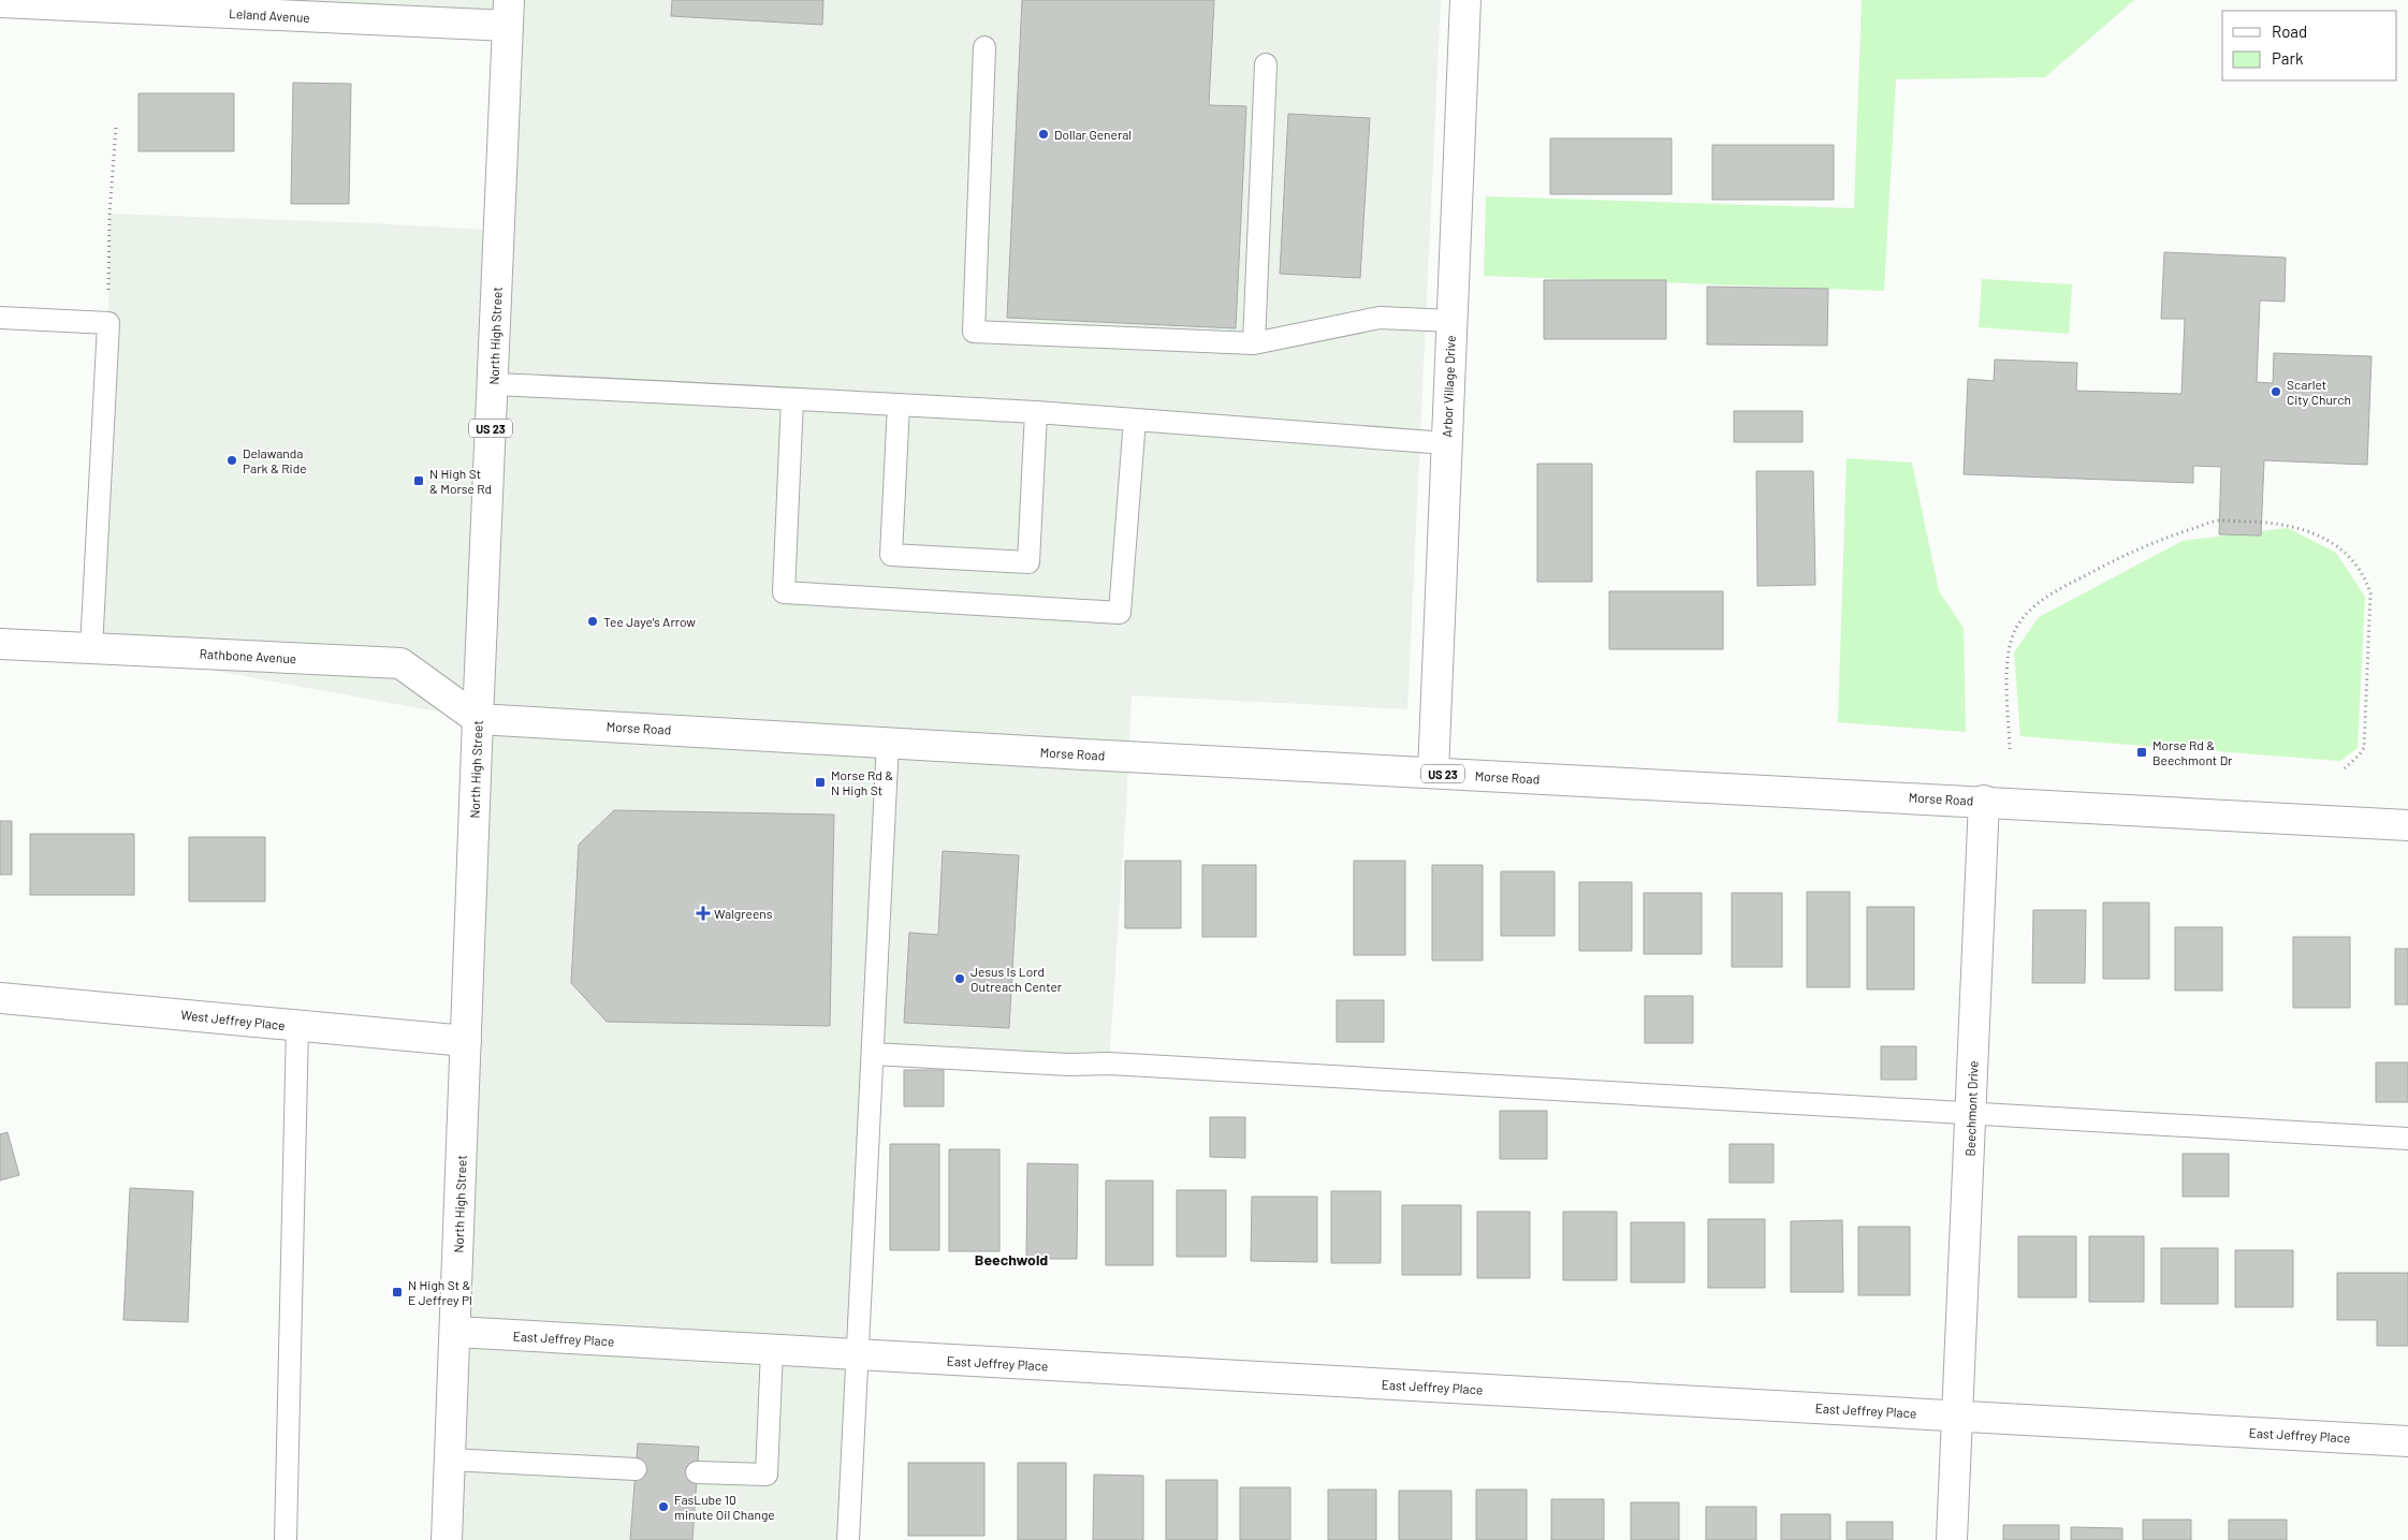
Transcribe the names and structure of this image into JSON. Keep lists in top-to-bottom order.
{
  "streets": {
    "street": [
      "Leland Avenue",
      "North High Street",
      "Arbor Village Drive",
      "US 23",
      "Rathbone Avenue",
      "Morse Road",
      "West Jeffrey Place",
      "Beechmont Drive",
      "East Jeffrey Place"
    ]
  },
  "crossings": [
    ["Leland Avenue", "North High Street"],
    ["North High Street", "Rathbone Avenue"],
    ["North High Street", "Morse Road"],
    ["North High Street", "West Jeffrey Place"],
    ["North High Street", "East Jeffrey Place"],
    ["Arbor Village Drive", "Morse Road"],
    ["Rathbone Avenue", "Morse Road"],
    ["Morse Road", "Beechmont Drive"],
    ["Beechmont Drive", "East Jeffrey Place"]
  ],
  "districts": ["Beechwold"],
  "places": {
    "other": [
      "Dollar General",
      "Scarlet City Church",
      "Delawanda Park & Ride",
      "Tee Jaye's Arrow",
      "Jesus Is Lord Outreach Center",
      "FasLube 10 minute Oil Change"
    ],
    "transit": [
      "N High St & Morse Rd",
      "Morse Rd & Beechmont Dr",
      "Morse Rd & N High St",
      "N High St & E Jeffrey Pl"
    ],
    "health": ["Walgreens"]
  },
  "legend": ["Road", "Park"]
}
